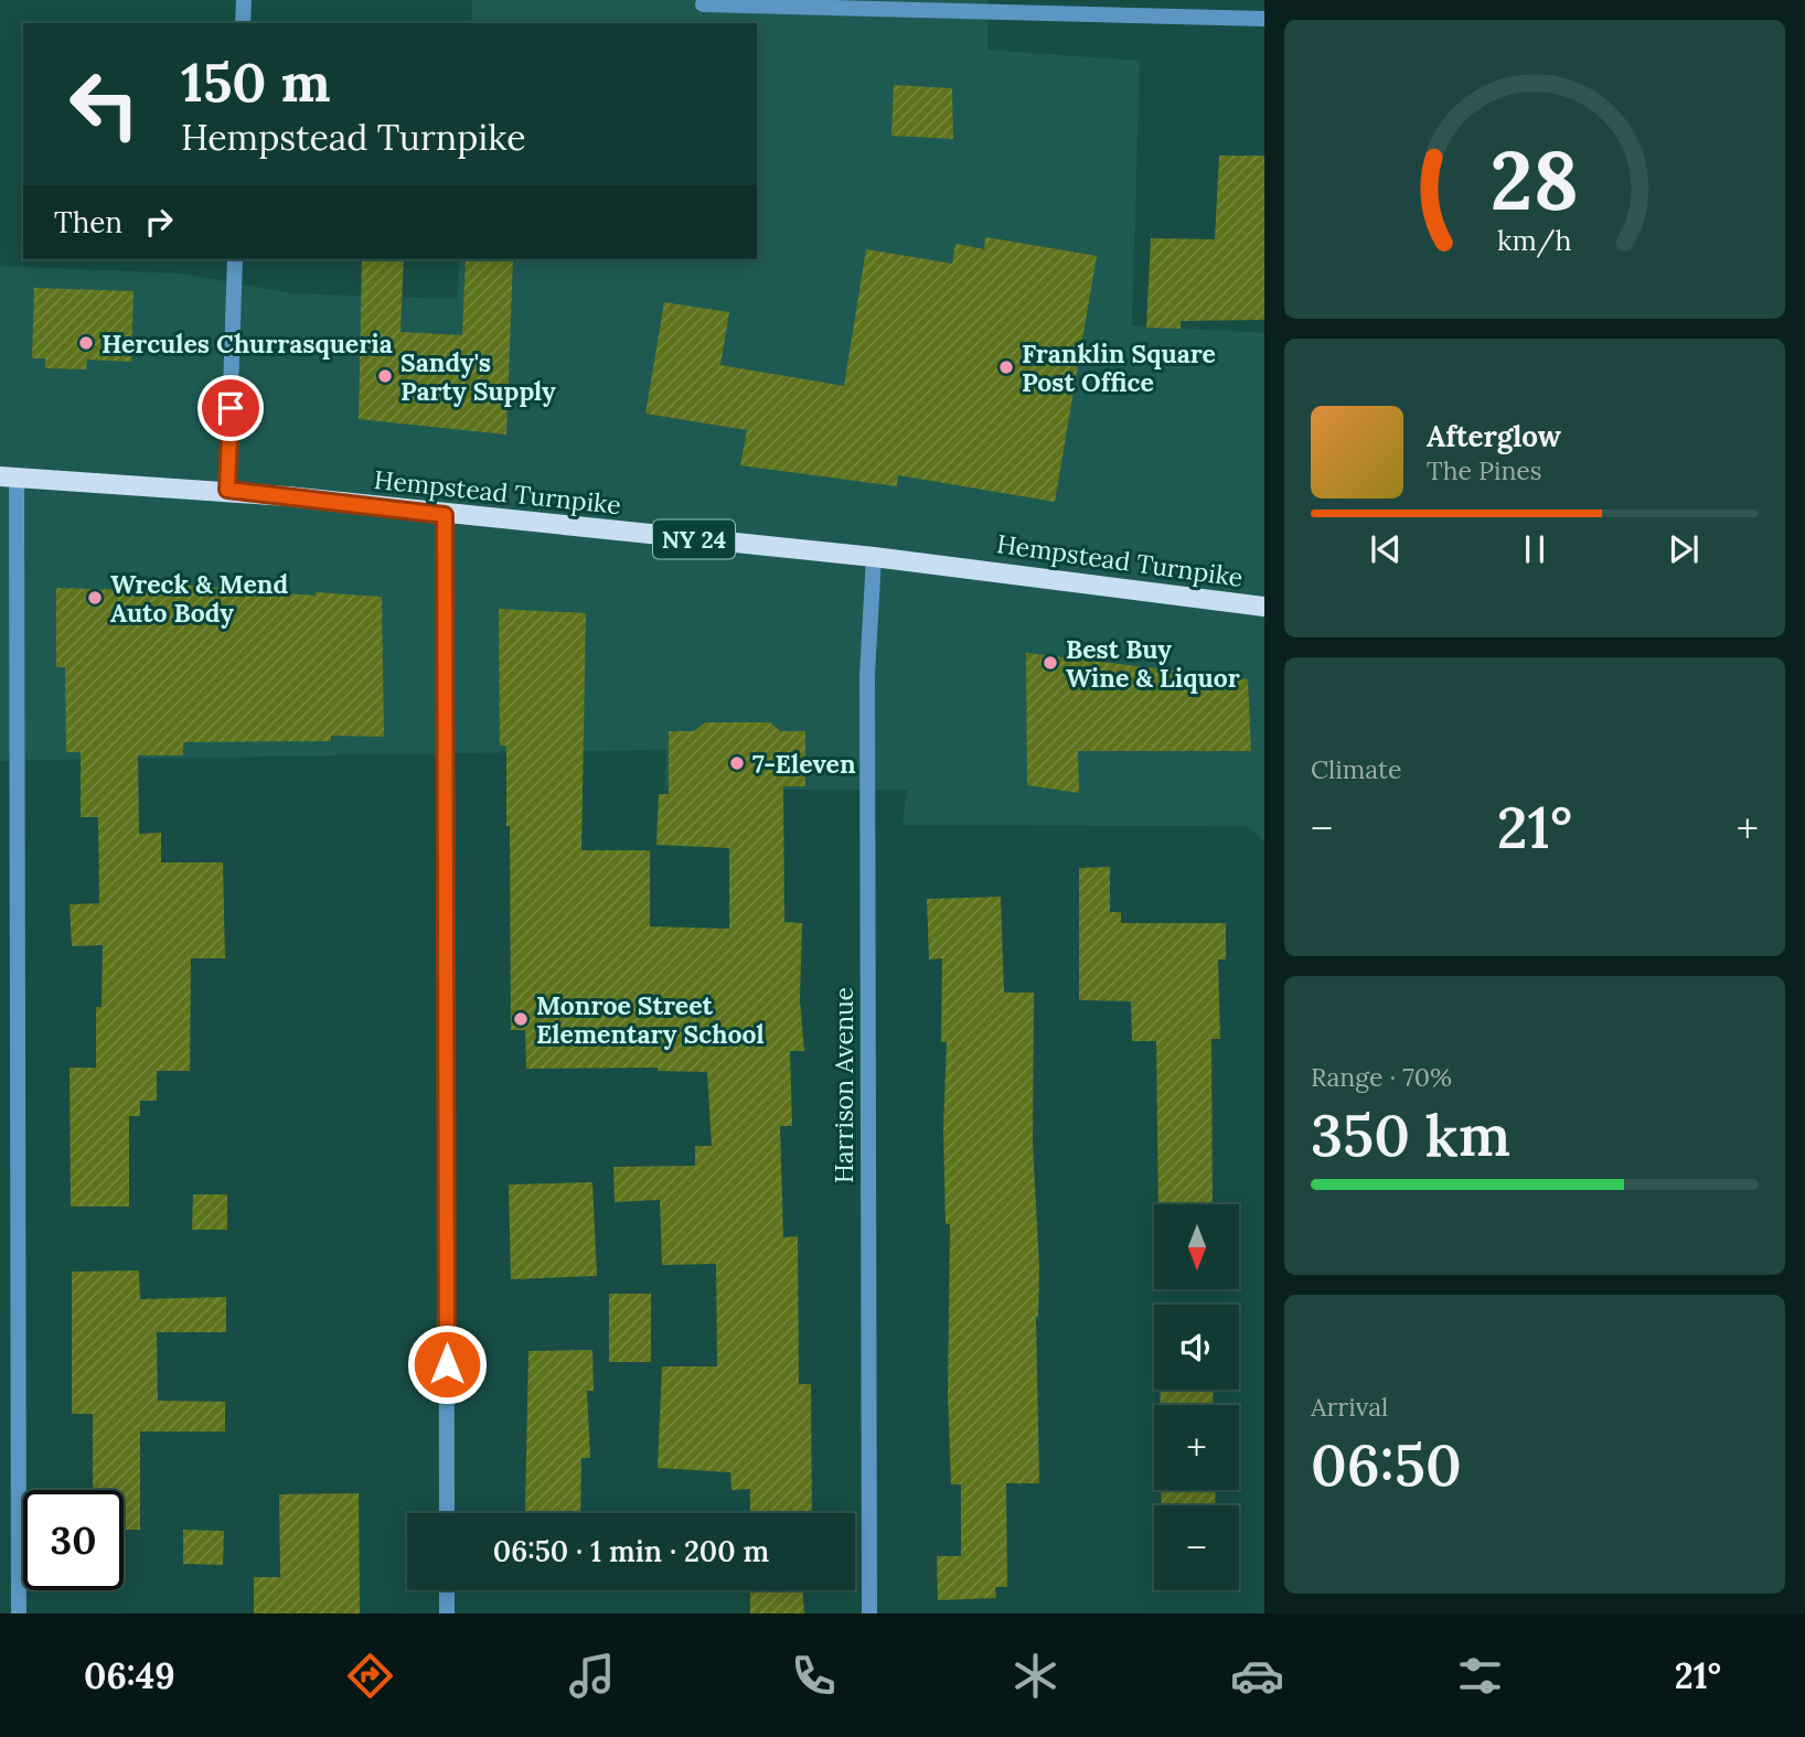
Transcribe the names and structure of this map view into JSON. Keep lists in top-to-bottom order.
{
  "streets": {
    "main road": ["Hempstead Turnpike", "NY 24"],
    "street": ["Harrison Avenue"]
  },
  "crossings": [
    ["Hempstead Turnpike", "Harrison Avenue"]
  ],
  "places": [
    "Hercules Churrasqueria",
    "Franklin Square Post Office",
    "Sandy's Party Supply",
    "Wreck & Mend Auto Body",
    "Best Buy Wine & Liquor",
    "7-Eleven",
    "Monroe Street Elementary School"
  ],
  "north": "bottom",
  "page": {
    "turn": ["150 m", "Hempstead Turnpike"],
    "then": "Then",
    "song": ["Afterglow", "The Pines"],
    "tile": [
      "Climate",
      ["Range · 70%", "350 km"],
      ["Arrival", "06:50"]
    ],
    "heat": ["−", "21°", "+"],
    "map_buttons": ["+", "−"],
    "limit": "30",
    "trip": "06:50 · 1 min · 200 m",
    "tabs": ["06:49", "21°"],
    "gauge": ["28", "km/h"]
  }
}
